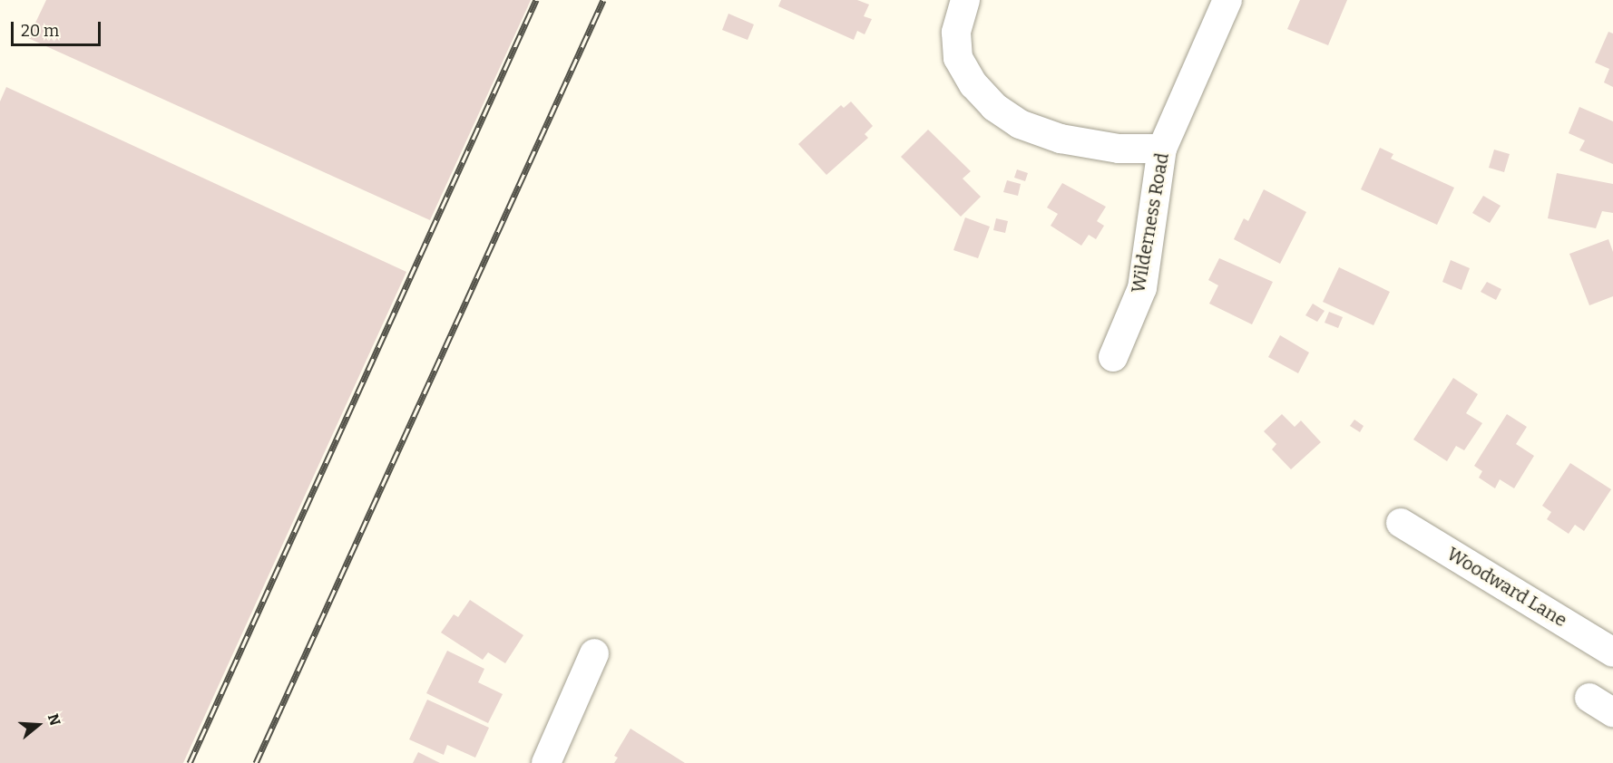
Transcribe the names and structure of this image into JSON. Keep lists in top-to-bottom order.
{
  "streets": {
    "street": ["Wilderness Road", "Woodward Lane"]
  },
  "scale_bar": "20 m",
  "north": "right"
}
